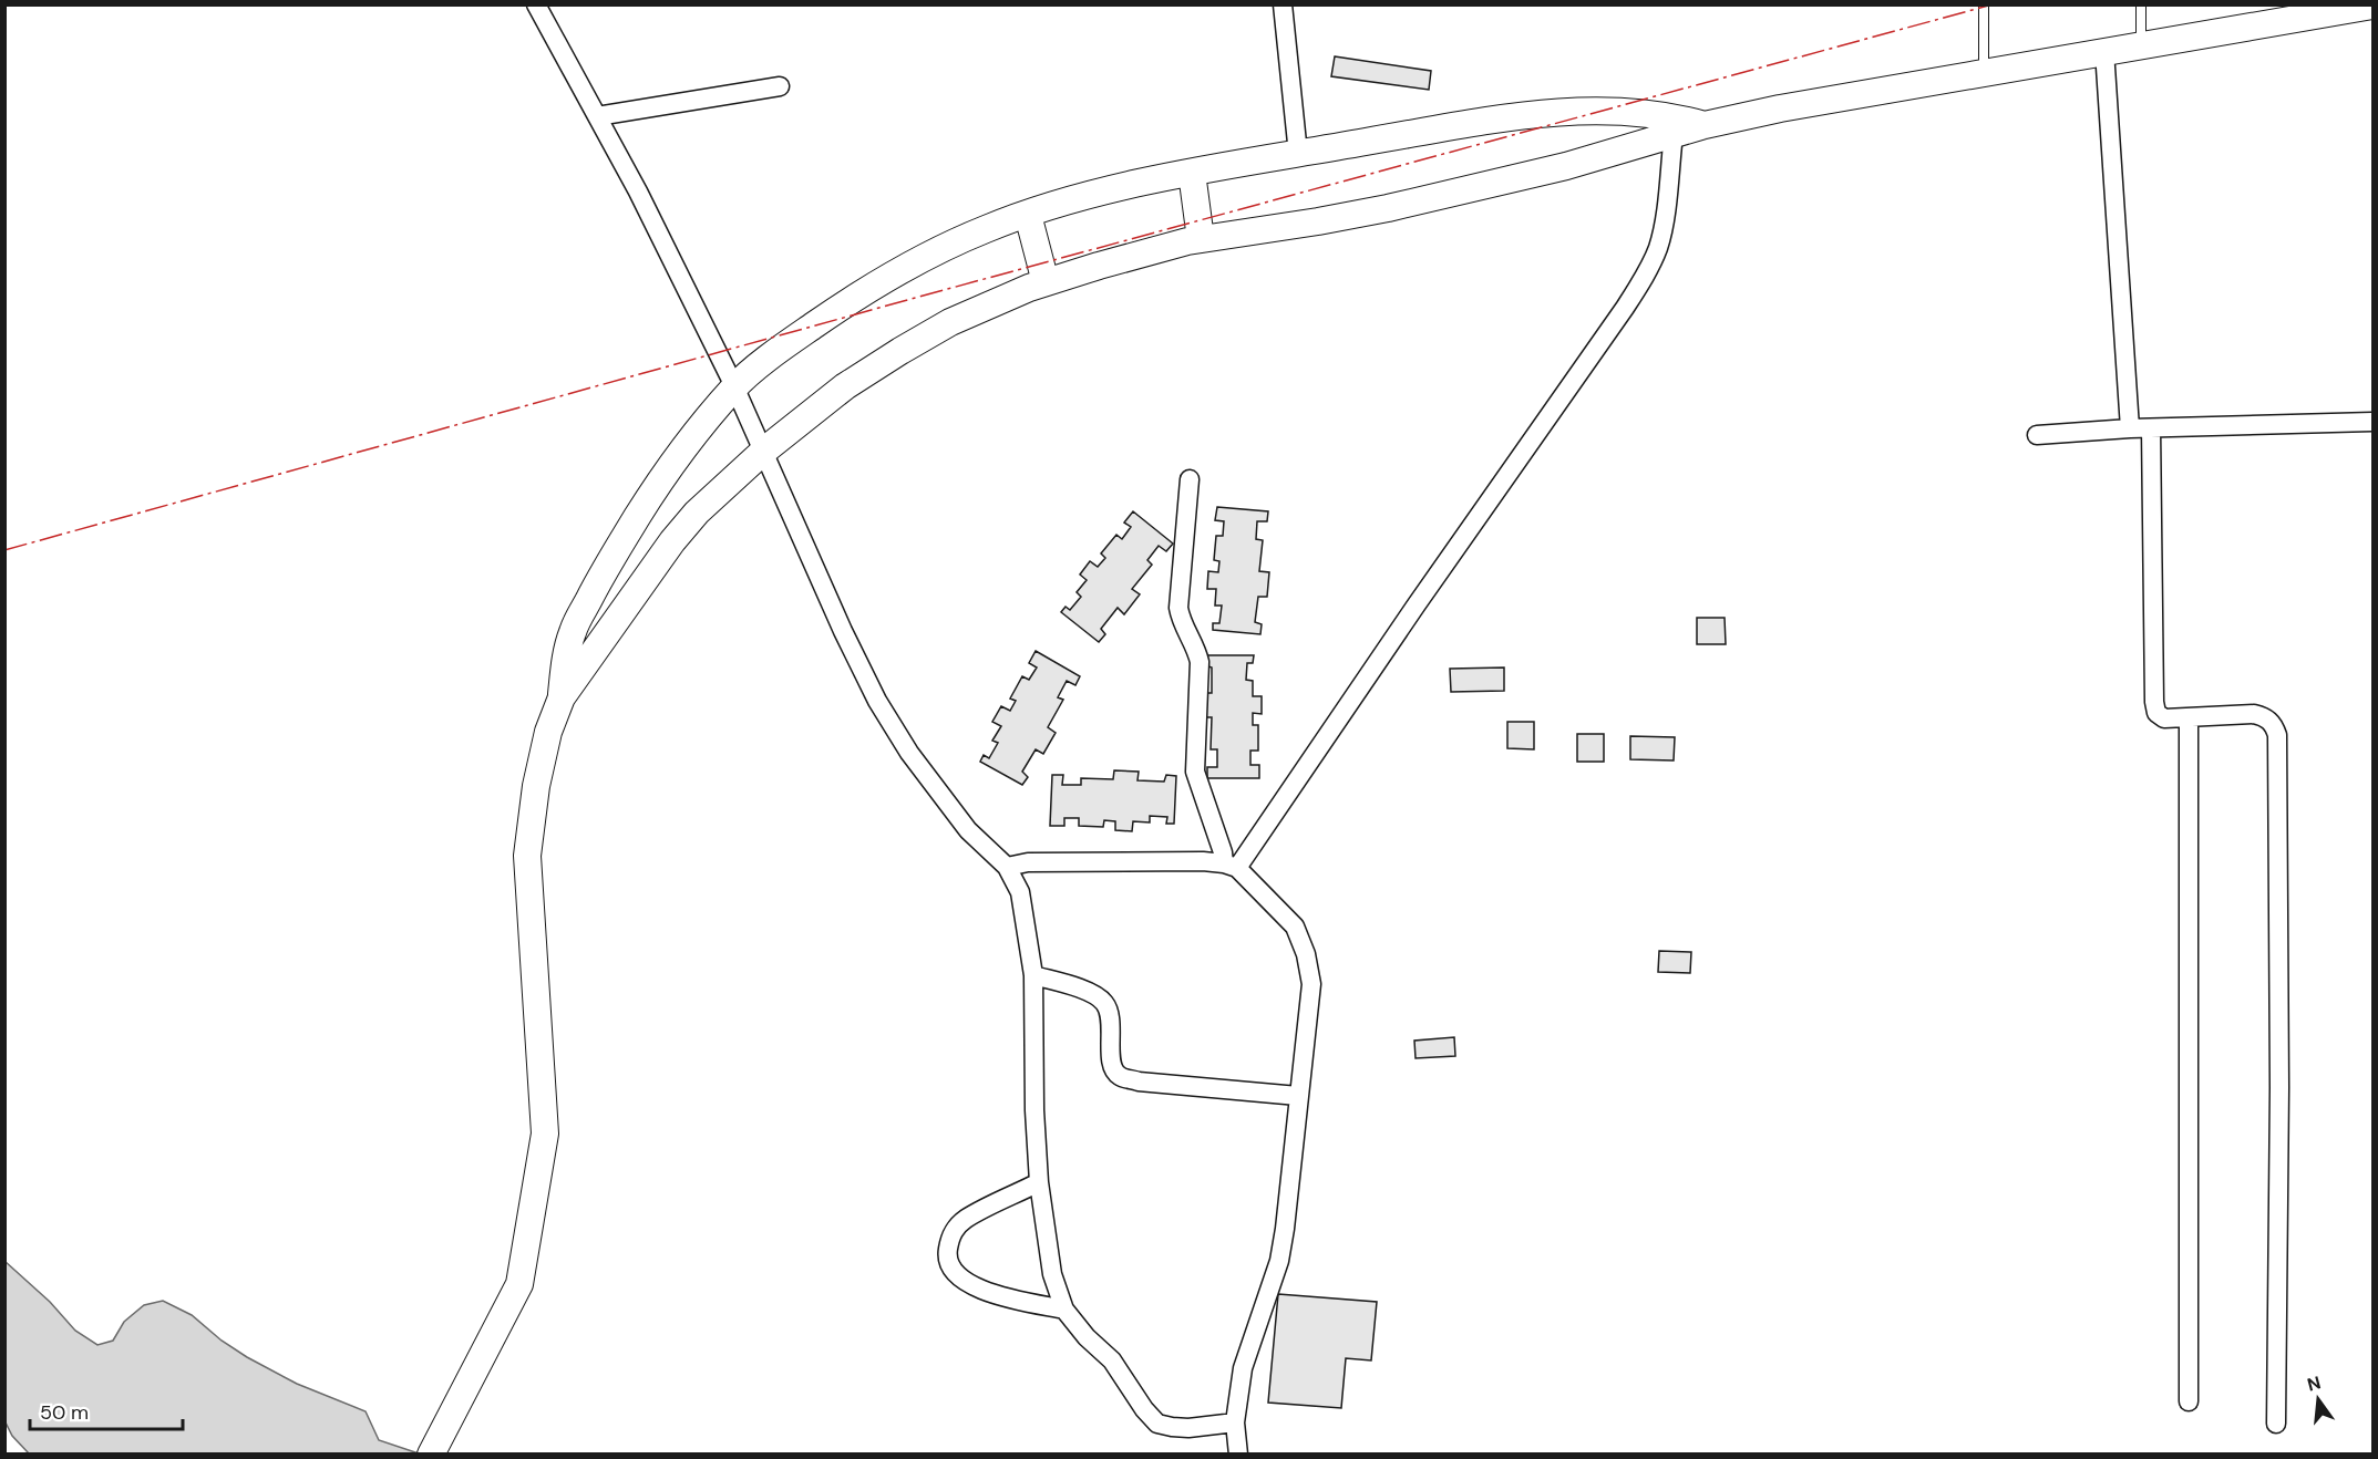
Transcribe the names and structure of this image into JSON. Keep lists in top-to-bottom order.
{
  "scale_bar": "50 m",
  "north": "top"
}
